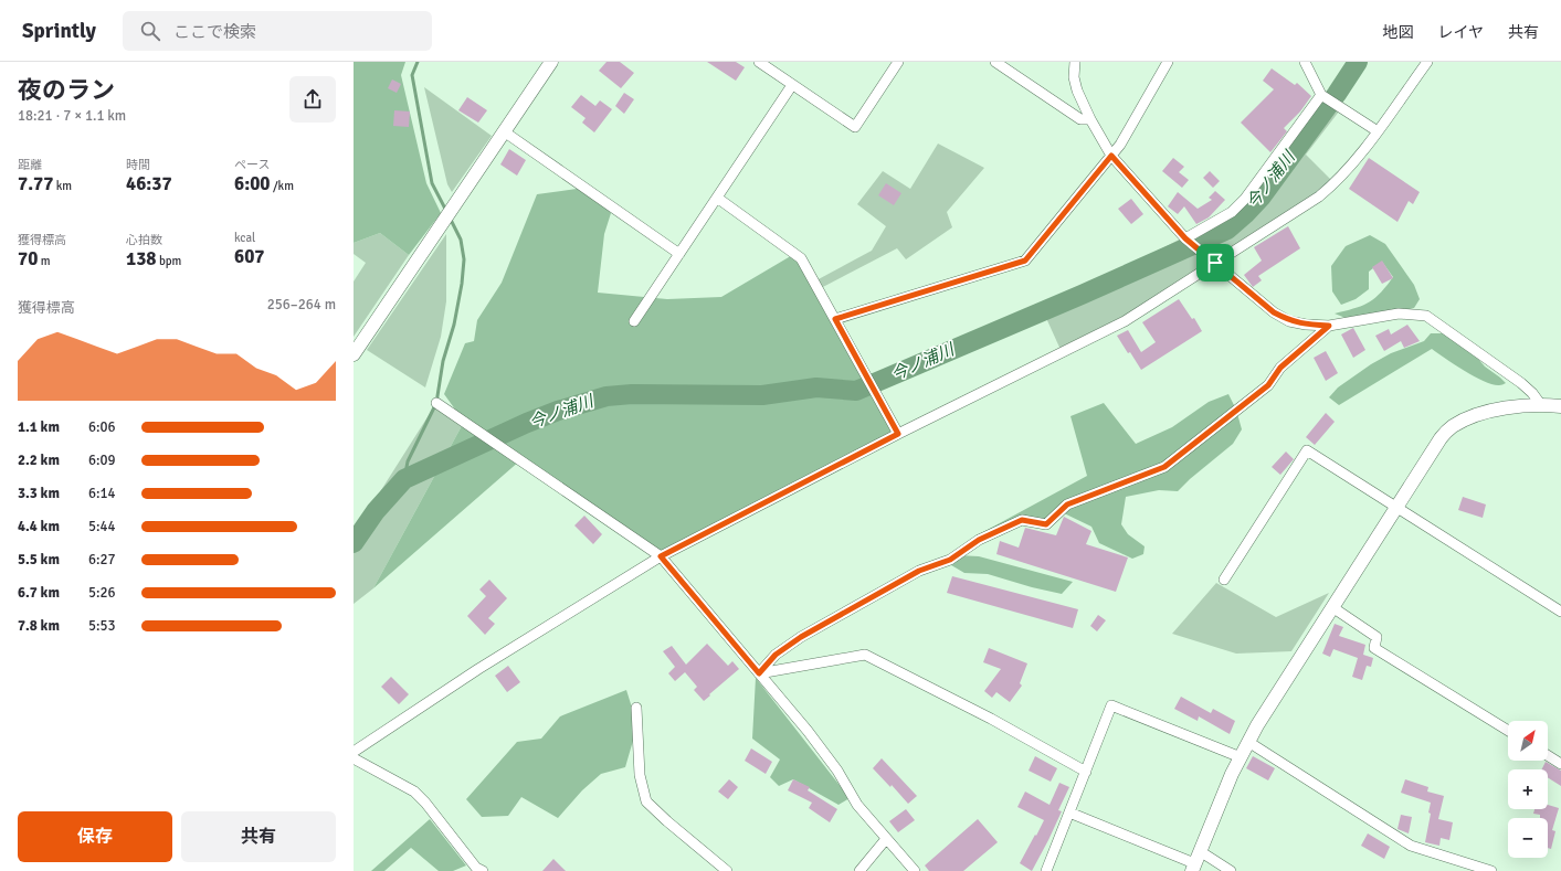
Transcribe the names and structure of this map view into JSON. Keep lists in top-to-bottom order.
{
  "water": ["今ノ浦川"],
  "north": "top right",
  "page": {
    "header": "Sprintly",
    "search": "ここで検索",
    "nav": ["地図", "レイヤ", "共有"],
    "heading": ["夜のラン", "18:21 · 7 × 1.1 km"],
    "stats": [
      ["距離", "7.77 km"],
      ["時間", "46:37"],
      ["ペース", "6:00 /km"],
      ["獲得標高", "70 m"],
      ["心拍数", "138 bpm"],
      ["kcal", "607"]
    ],
    "chart": ["獲得標高", "256–264 m"],
    "list": [
      {
        "name": "1.1 km",
        "note": "6:06"
      },
      {
        "name": "2.2 km",
        "note": "6:09"
      },
      {
        "name": "3.3 km",
        "note": "6:14"
      },
      {
        "name": "4.4 km",
        "note": "5:44"
      },
      {
        "name": "5.5 km",
        "note": "6:27"
      },
      {
        "name": "6.7 km",
        "note": "5:26"
      },
      {
        "name": "7.8 km",
        "note": "5:53"
      }
    ],
    "map_buttons": ["+", "−"],
    "buttons": ["保存", "共有"]
  }
}
